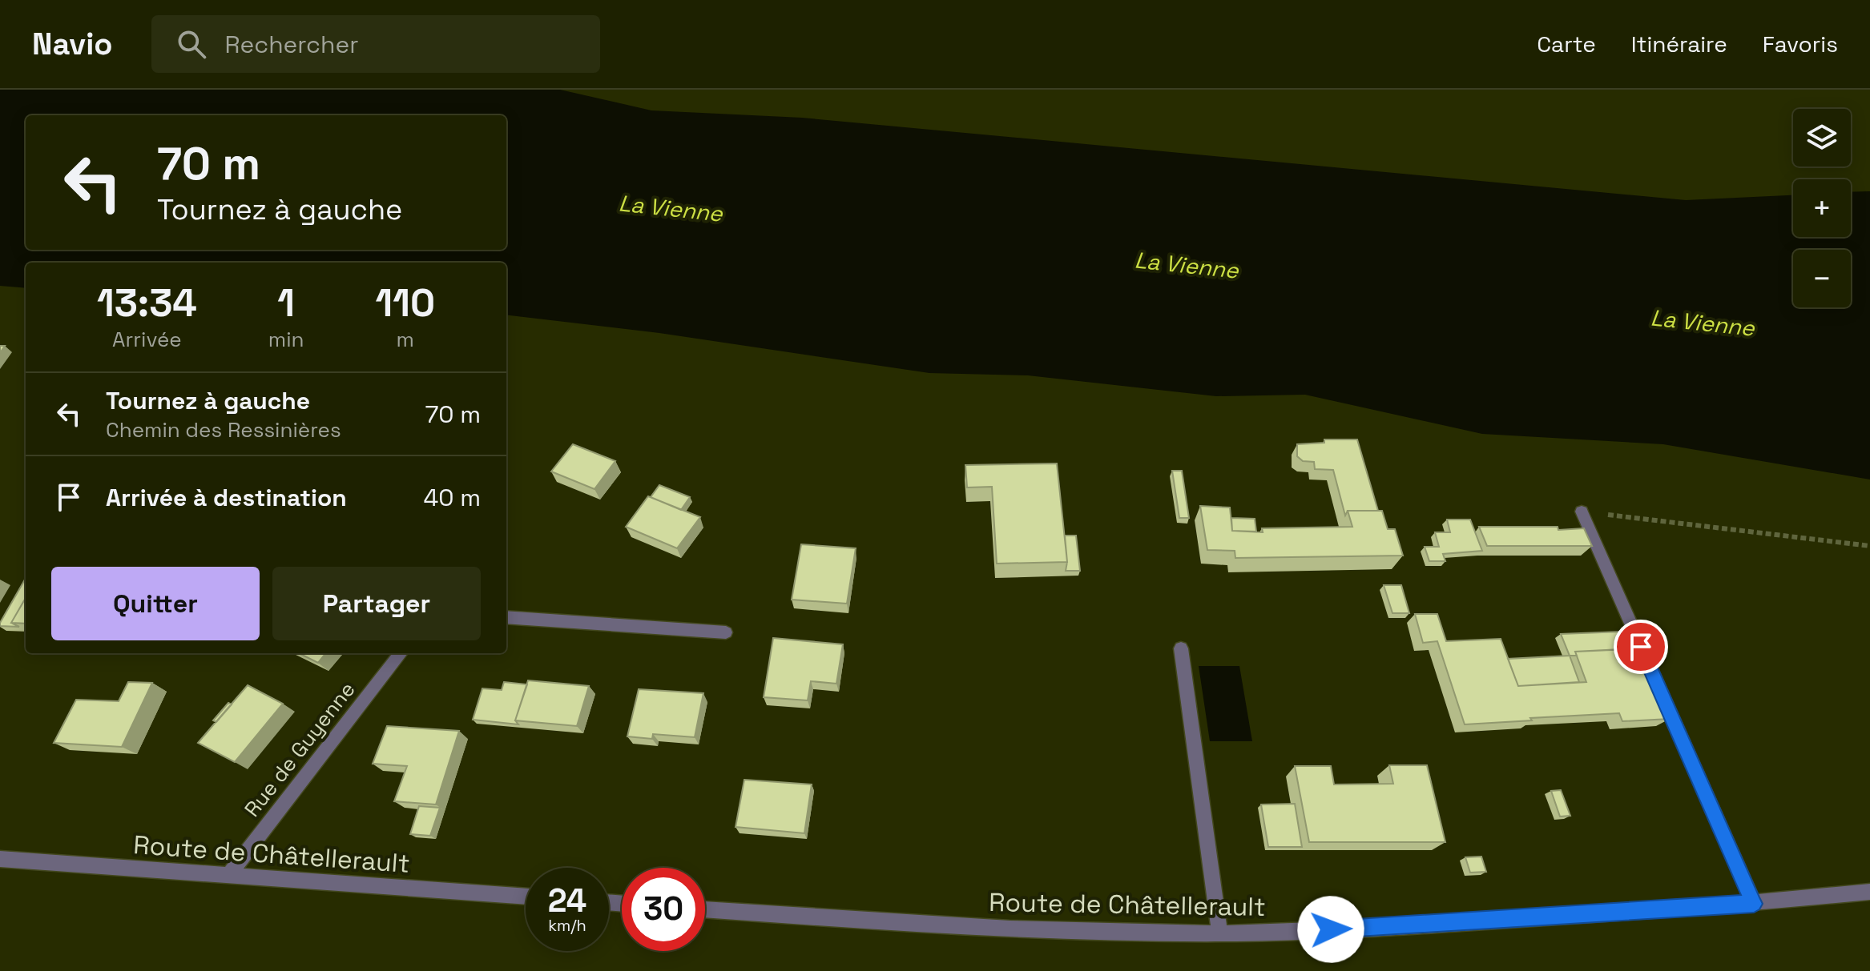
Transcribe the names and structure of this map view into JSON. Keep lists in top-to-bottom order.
{
  "streets": {
    "street": ["Rue de Guyenne", "Route de Châtellerault"]
  },
  "crossings": [
    ["Rue de Guyenne", "Route de Châtellerault"]
  ],
  "water": ["La Vienne"],
  "page": {
    "header": "Navio",
    "search": "Rechercher",
    "nav": ["Carte", "Itinéraire", "Favoris"],
    "map_buttons": ["+", "−"],
    "turn": ["70 m", "Tournez à gauche"],
    "eta": [
      "13:34",
      "Arrivée",
      "1",
      "min",
      "110",
      "m"
    ],
    "list": [
      {
        "name": "Tournez à gauche",
        "note": "Chemin des Ressinières",
        "value": "70 m"
      },
      {
        "name": "Arrivée à destination",
        "value": "40 m"
      }
    ],
    "buttons": ["Quitter", "Partager"],
    "speed": "24 km/h",
    "limit": "30"
  }
}
